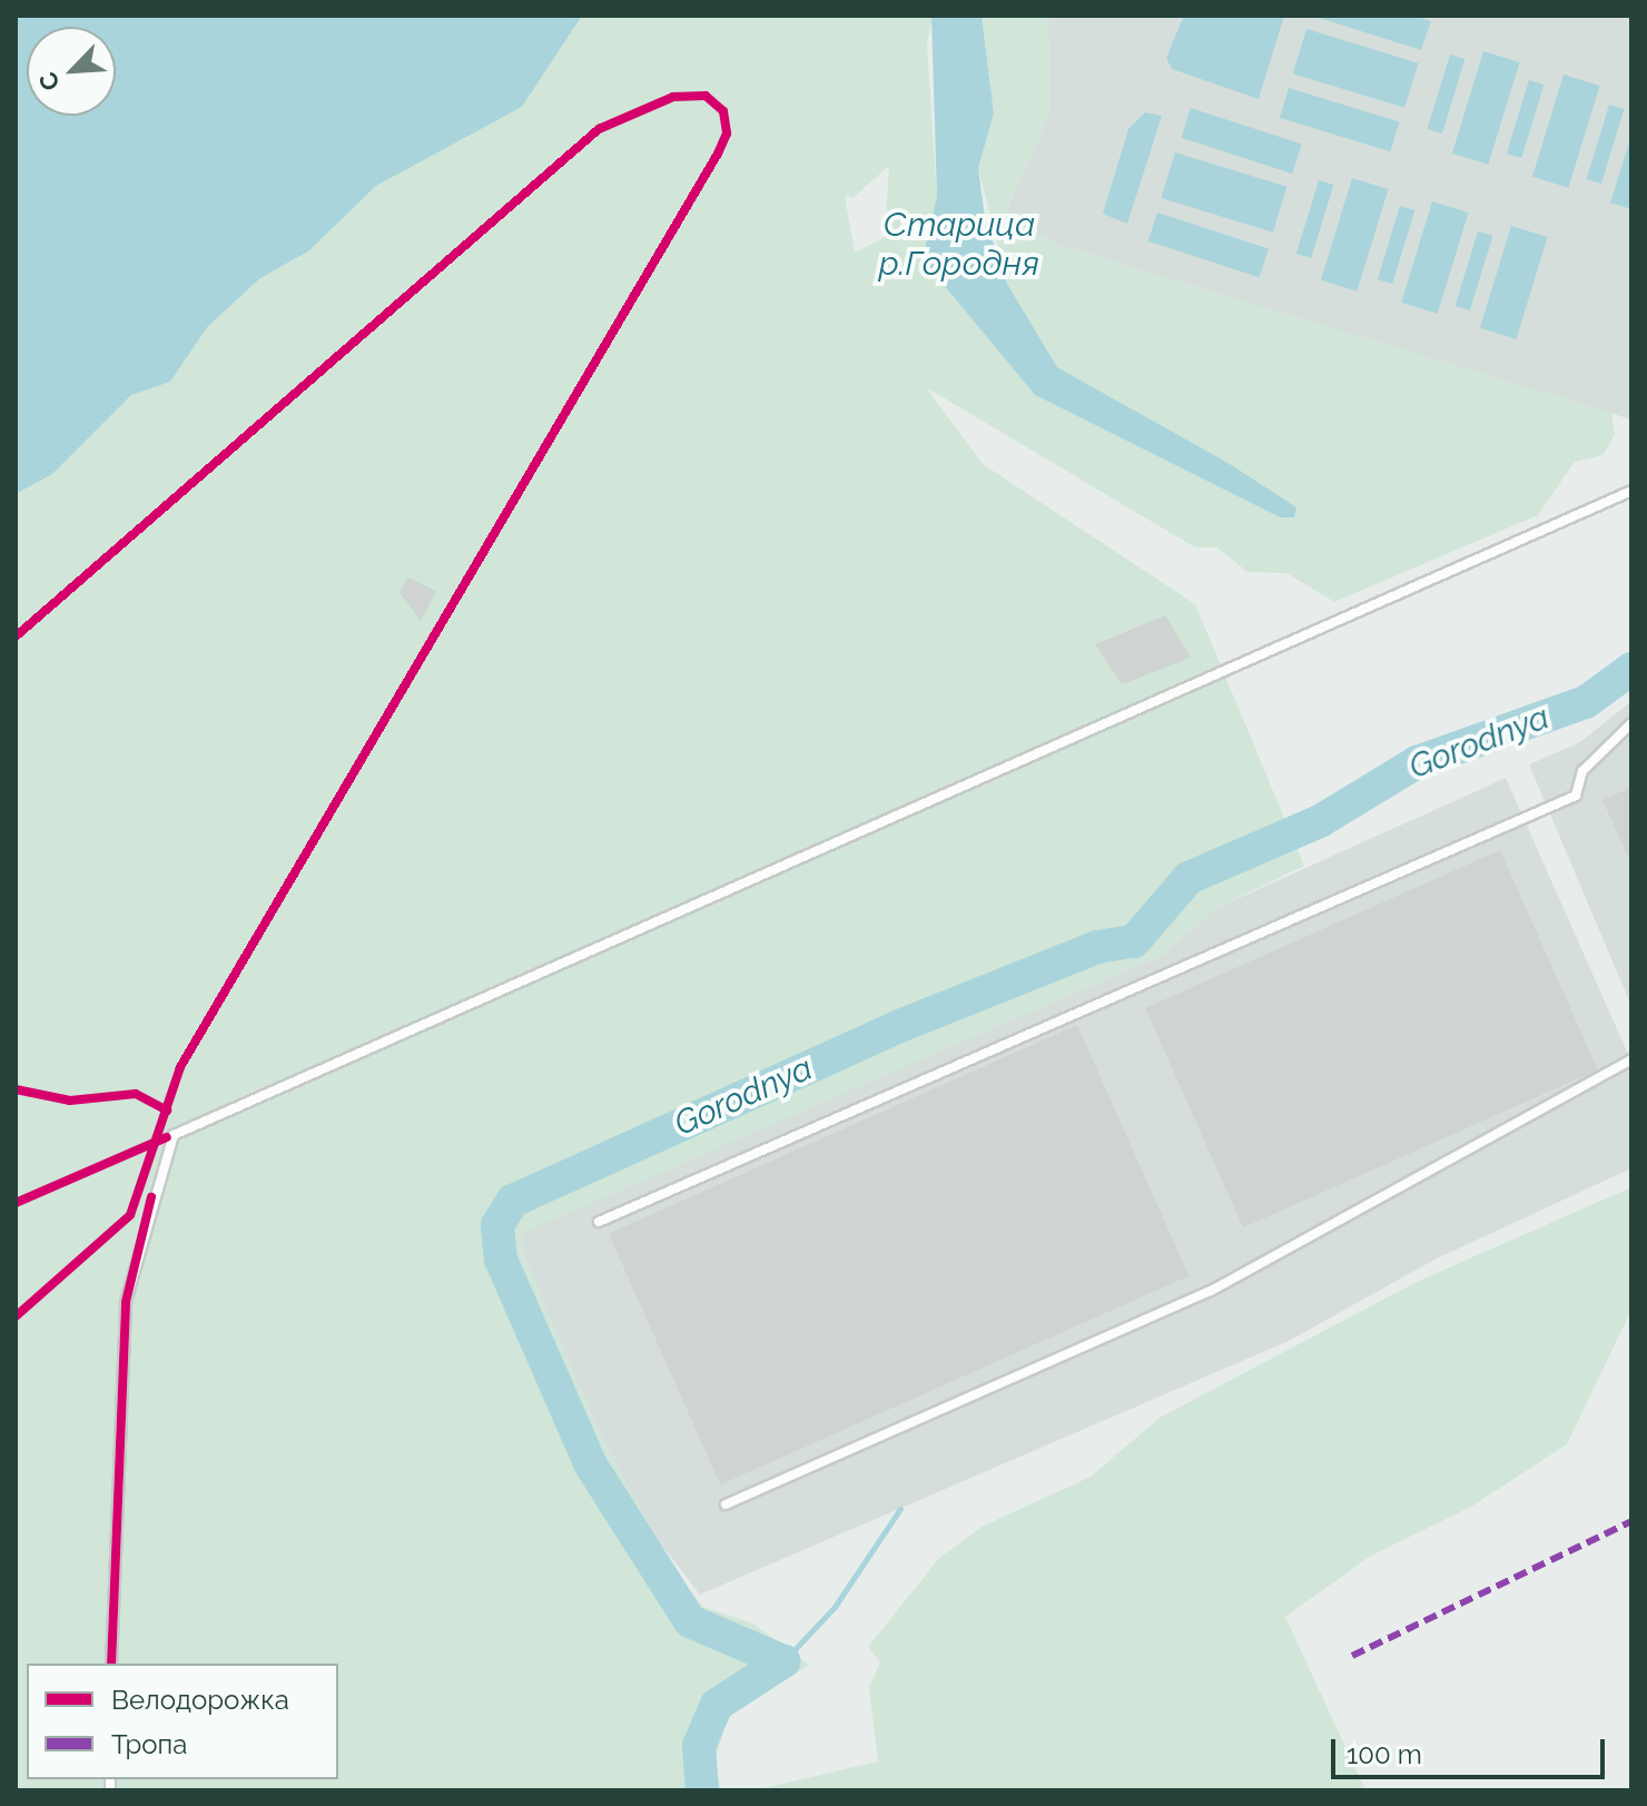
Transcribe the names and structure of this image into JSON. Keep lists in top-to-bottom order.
{
  "water": ["Старица р.Городня", "Gorodnya"],
  "legend": ["Велодорожка", "Тропа"],
  "scale_bar": "100 m",
  "north": "bottom left"
}
